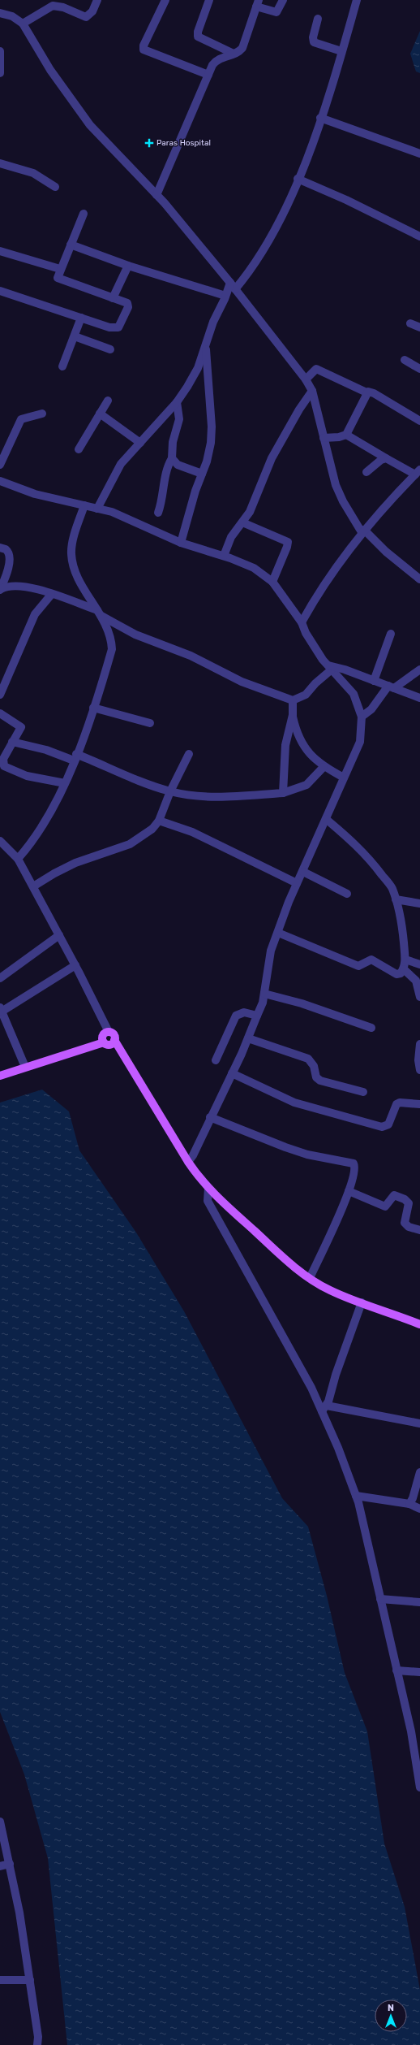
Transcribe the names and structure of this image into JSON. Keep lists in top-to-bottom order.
{
  "places": {
    "health": ["Paras Hospital"]
  },
  "north": "top"
}
